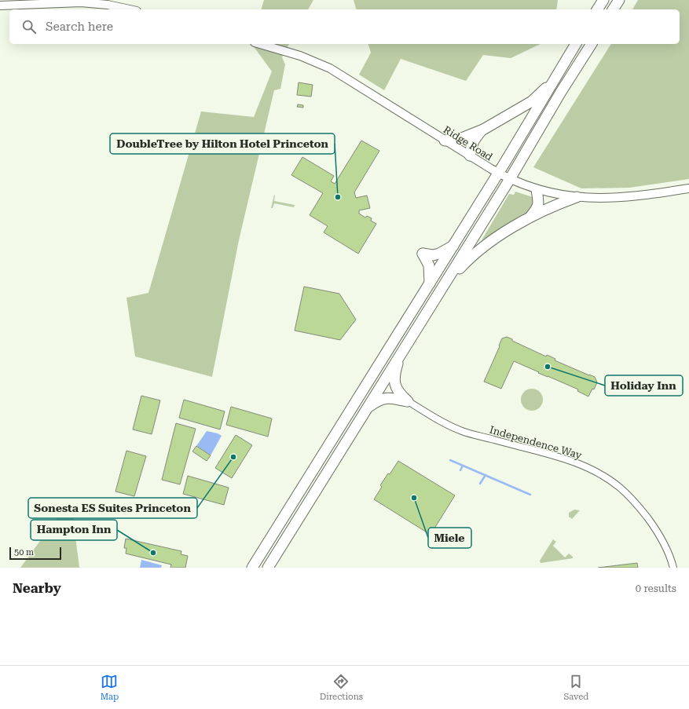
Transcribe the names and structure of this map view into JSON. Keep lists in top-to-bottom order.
{
  "streets": {
    "street": ["Ridge Road", "Independence Way"]
  },
  "places": [
    "DoubleTree by Hilton Hotel Princeton",
    "Holiday Inn",
    "Sonesta ES Suites Princeton",
    "Miele",
    "Hampton Inn"
  ],
  "scale_bar": "50 m",
  "page": {
    "search": "Search here",
    "scale": "50 m",
    "heading": ["Nearby", "0 results"],
    "nav": ["Map", "Directions", "Saved"]
  }
}
